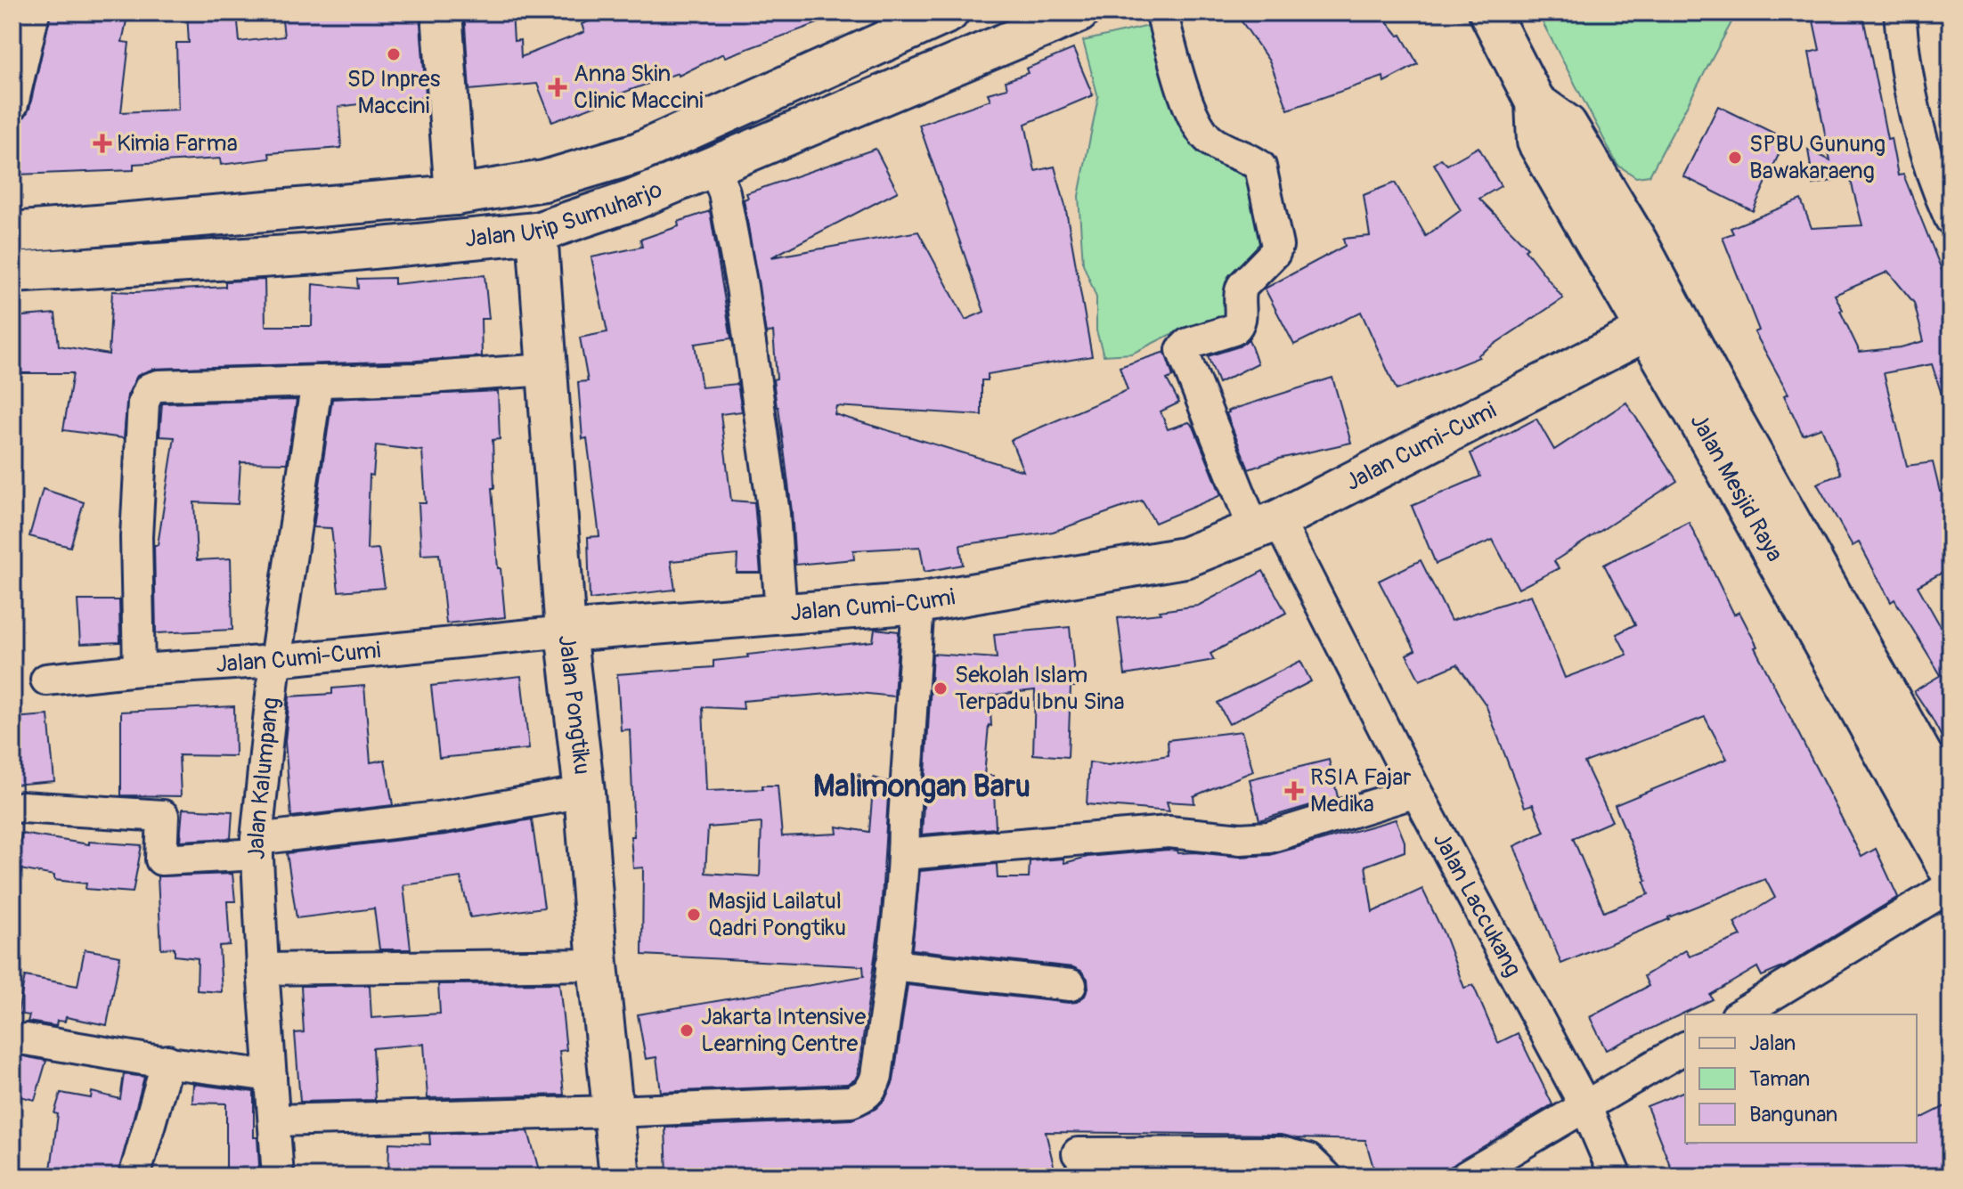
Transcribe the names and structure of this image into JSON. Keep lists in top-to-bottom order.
{
  "streets": {
    "main road": [
      "Jalan Urip Sumuharjo",
      "Jalan Cumi-Cumi",
      "Jalan Mesjid Raya",
      "Jalan Pongtiku"
    ],
    "street": ["Jalan Kalumpang", "Jalan Laccukang"]
  },
  "crossings": [
    ["Jalan Urip Sumuharjo", "Jalan Pongtiku"],
    ["Jalan Cumi-Cumi", "Jalan Mesjid Raya"],
    ["Jalan Cumi-Cumi", "Jalan Pongtiku"],
    ["Jalan Cumi-Cumi", "Jalan Kalumpang"],
    ["Jalan Cumi-Cumi", "Jalan Laccukang"]
  ],
  "districts": ["Malimongan Baru"],
  "places": {
    "other": [
      "SD Inpres Maccini",
      "SPBU Gunung Bawakaraeng",
      "Sekolah Islam Terpadu Ibnu Sina",
      "Masjid Lailatul Qadri Pongtiku",
      "Jakarta Intensive Learning Centre"
    ],
    "health": ["Anna Skin Clinic Maccini", "Kimia Farma", "RSIA Fajar Medika"]
  },
  "legend": ["Jalan", "Taman", "Bangunan"]
}
